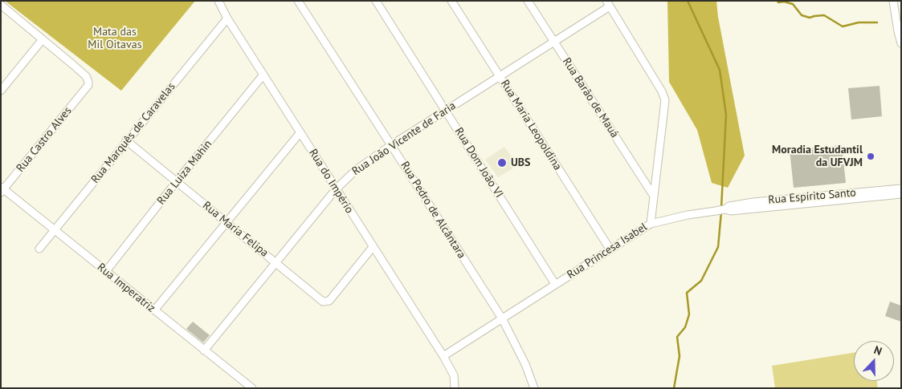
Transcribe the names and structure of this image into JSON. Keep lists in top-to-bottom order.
{
  "streets": {
    "street": [
      "Rua Barão de Mauá",
      "Rua Maria Leopoldina",
      "Rua Marquês de Caravelas",
      "Rua João Vicente de Faria",
      "Rua Castro Alves",
      "Rua Dom João VI",
      "Rua Luiza Mahin",
      "Rua do Império",
      "Rua Espírito Santo",
      "Rua Pedro de Alcântara",
      "Rua Maria Felipa",
      "Rua Princesa Isabel",
      "Rua Imperatriz"
    ]
  },
  "crossings": [
    ["Rua Barão de Mauá", "Rua João Vicente de Faria"],
    ["Rua Barão de Mauá", "Rua Princesa Isabel"],
    ["Rua Maria Leopoldina", "Rua João Vicente de Faria"],
    ["Rua Maria Leopoldina", "Rua Princesa Isabel"],
    ["Rua Marquês de Caravelas", "Rua do Império"],
    ["Rua Marquês de Caravelas", "Rua Maria Felipa"],
    ["Rua Marquês de Caravelas", "Rua Imperatriz"],
    ["Rua João Vicente de Faria", "Rua Dom João VI"],
    ["Rua João Vicente de Faria", "Rua do Império"],
    ["Rua João Vicente de Faria", "Rua Pedro de Alcântara"],
    ["Rua João Vicente de Faria", "Rua Maria Felipa"],
    ["Rua João Vicente de Faria", "Rua Princesa Isabel"],
    ["Rua João Vicente de Faria", "Rua Imperatriz"],
    ["Rua Castro Alves", "Rua Imperatriz"],
    ["Rua Dom João VI", "Rua Princesa Isabel"],
    ["Rua Luiza Mahin", "Rua do Império"],
    ["Rua Luiza Mahin", "Rua Maria Felipa"],
    ["Rua Luiza Mahin", "Rua Imperatriz"],
    ["Rua do Império", "Rua Maria Felipa"],
    ["Rua do Império", "Rua Princesa Isabel"],
    ["Rua Espírito Santo", "Rua Princesa Isabel"],
    ["Rua Pedro de Alcântara", "Rua Princesa Isabel"]
  ],
  "parks": ["Mata das Mil Oitavas"],
  "places": ["Moradia Estudantil da UFVJM", "UBS"],
  "north": "top"
}
